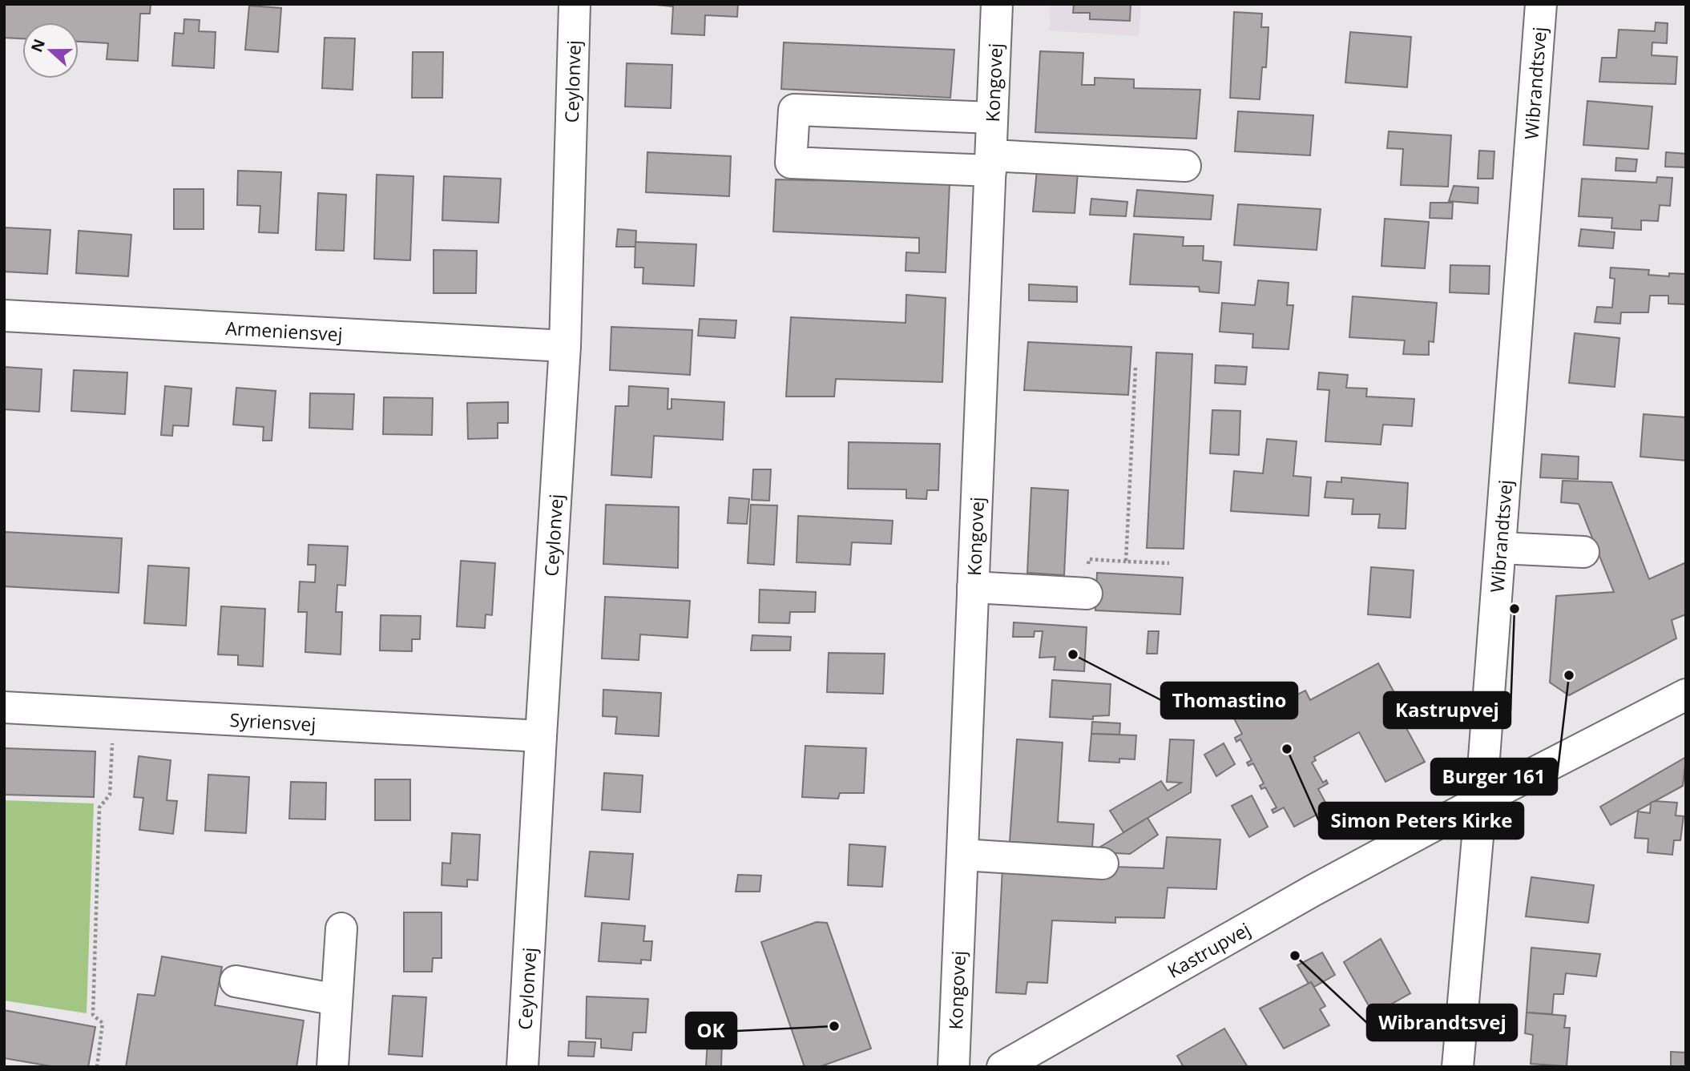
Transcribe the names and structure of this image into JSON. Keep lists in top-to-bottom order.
{
  "streets": {
    "street": [
      "Ceylonvej",
      "Kongovej",
      "Wibrandtsvej",
      "Armeniensvej",
      "Syriensvej",
      "Kastrupvej"
    ]
  },
  "crossings": [
    ["Ceylonvej", "Armeniensvej"],
    ["Ceylonvej", "Syriensvej"],
    ["Wibrandtsvej", "Kastrupvej"]
  ],
  "places": [
    "Kastrupvej",
    "Thomastino",
    "Burger 161",
    "Simon Peters Kirke",
    "Wibrandtsvej",
    "OK"
  ],
  "north": "left"
}
